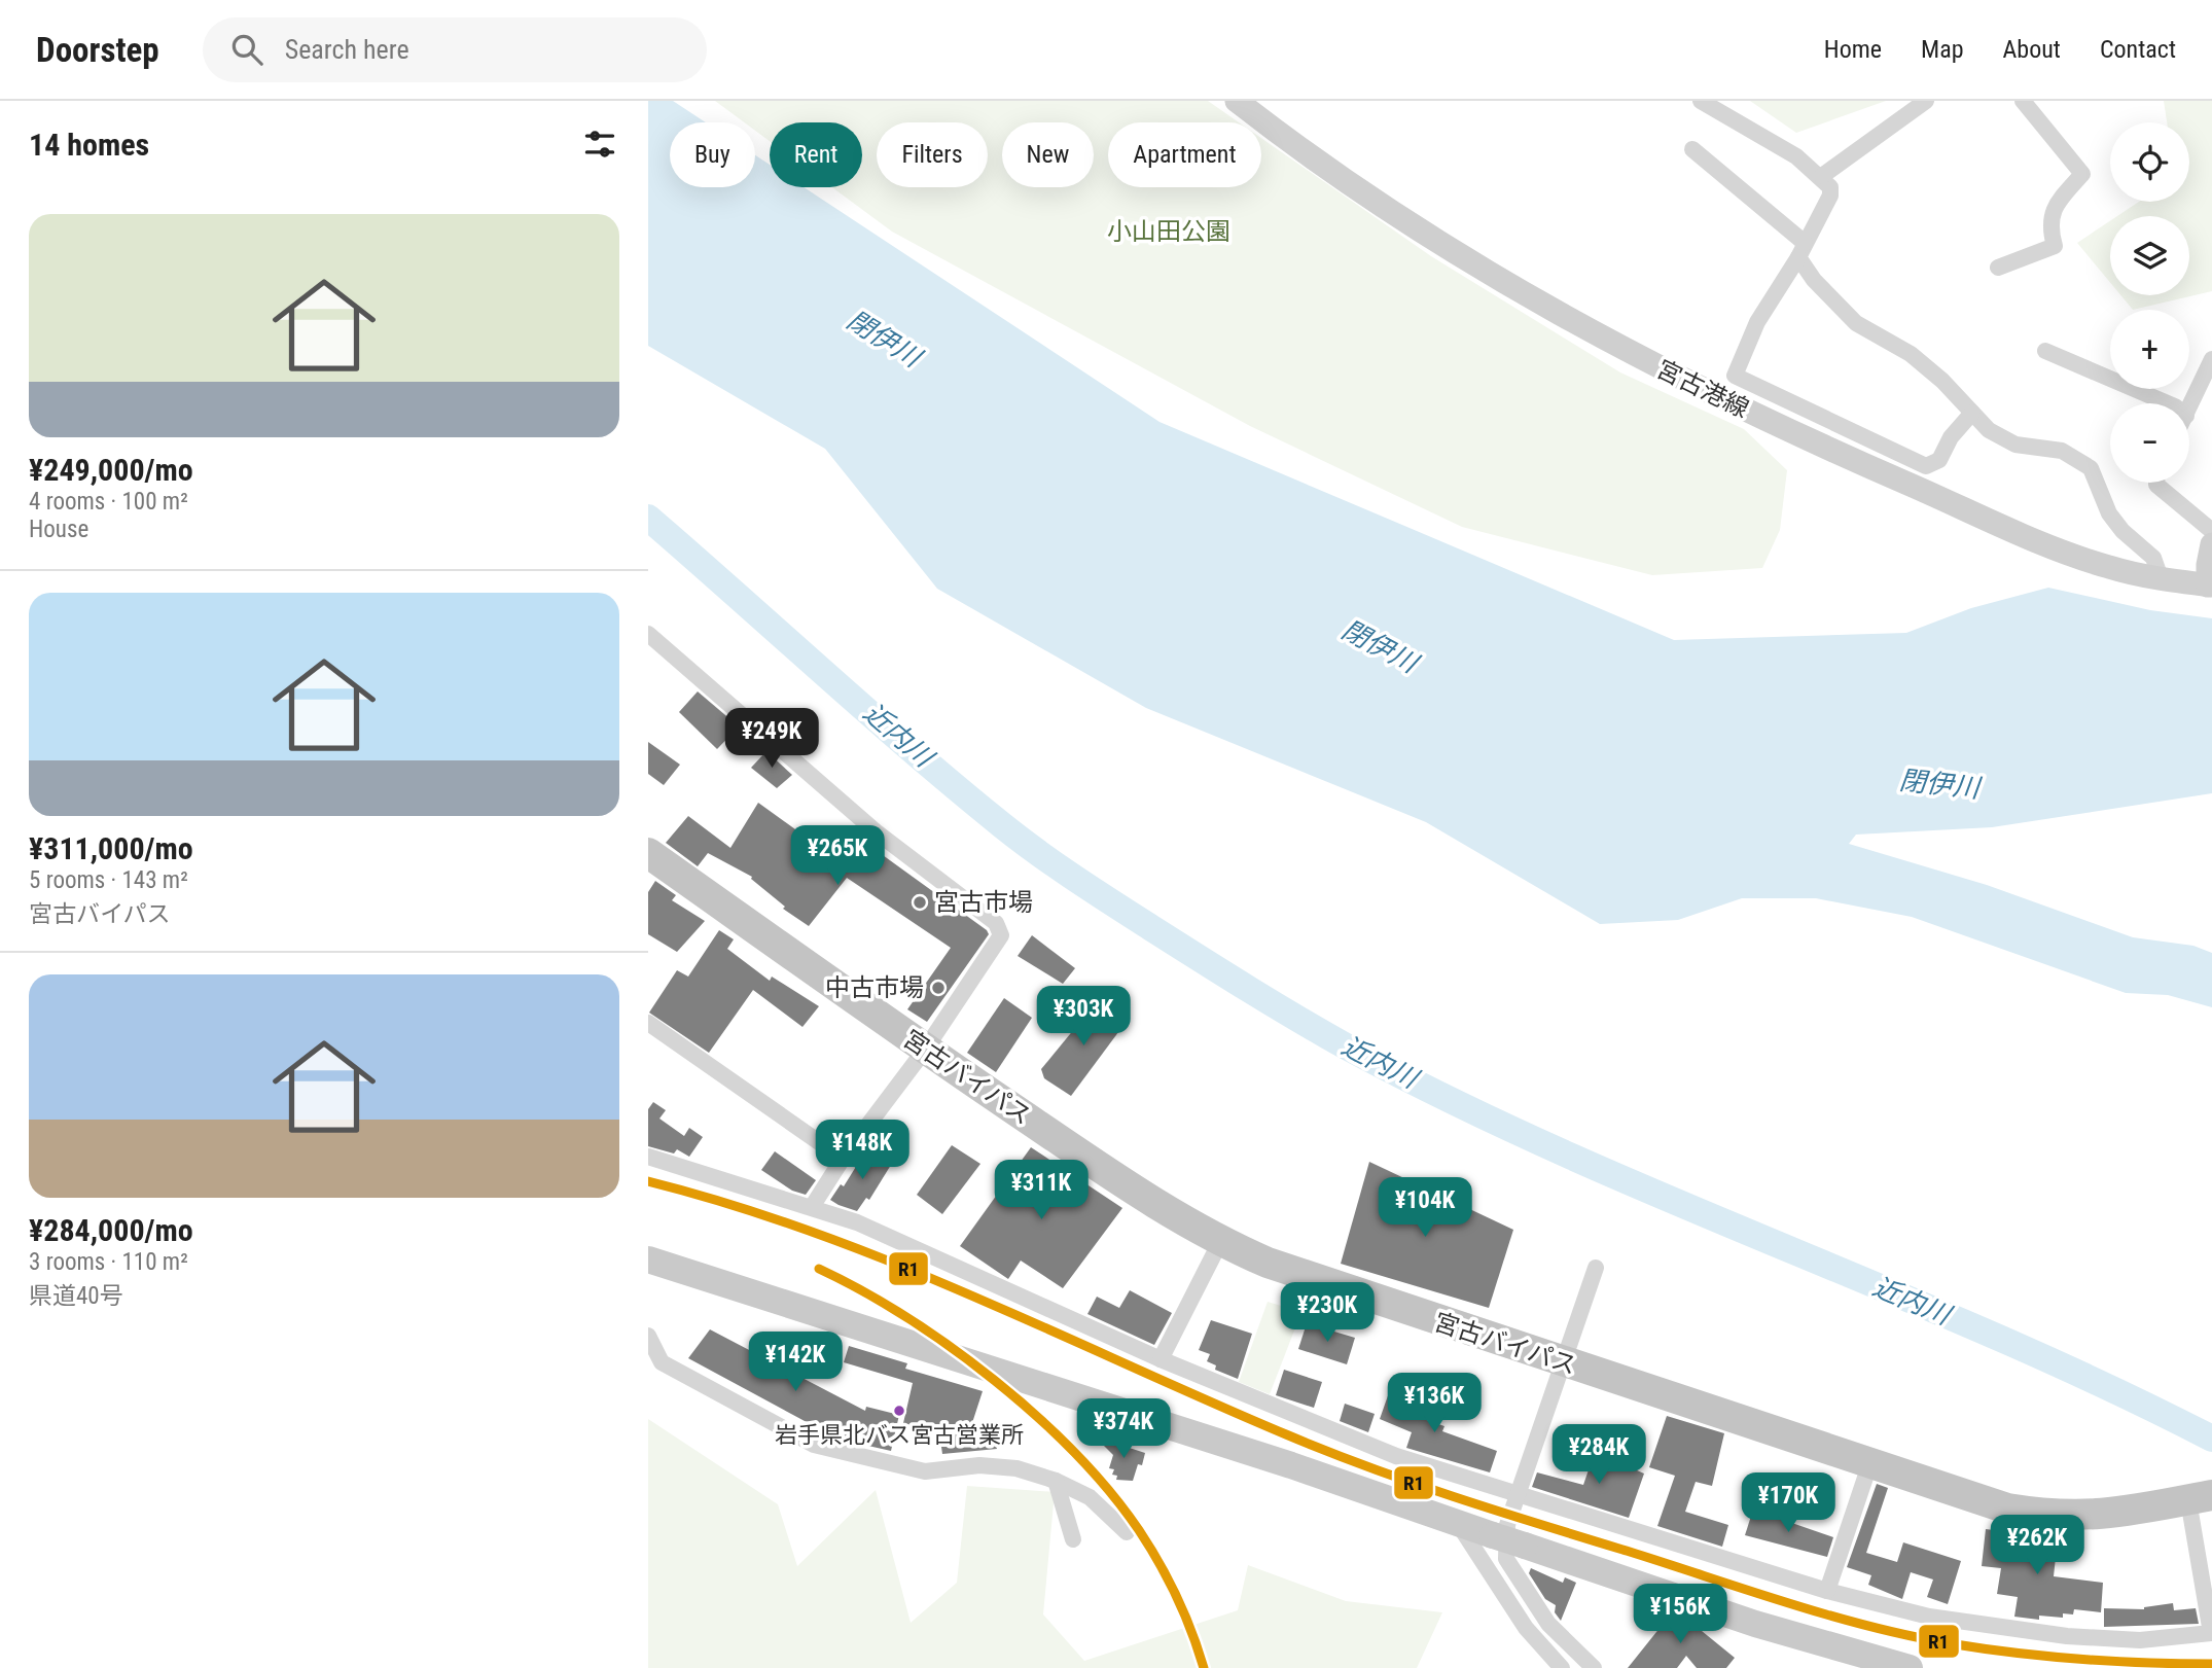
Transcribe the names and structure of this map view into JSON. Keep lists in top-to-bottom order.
{
  "streets": {
    "highway": ["宮古バイパス"],
    "main road": ["宮古港線"]
  },
  "water": ["閉伊川", "近内川"],
  "parks": ["小山田公園"],
  "places": ["宮古市場", "中古市場", "岩手県北バス宮古営業所"],
  "lines": ["transit line R1"],
  "page": {
    "header": "Doorstep",
    "search": "Search here",
    "nav": [
      "Home",
      "Map",
      "About",
      "Contact"
    ],
    "heading": "14 homes",
    "map_buttons": ["+", "−"],
    "chip": [
      "Buy",
      "Rent",
      "Filters",
      "New",
      "Apartment"
    ],
    "list": [
      {
        "name": "¥249,000/mo",
        "note": "4 rooms · 100 m² · House"
      },
      {
        "name": "¥311,000/mo",
        "note": "5 rooms · 143 m² · 宮古バイパス"
      },
      {
        "name": "¥284,000/mo",
        "note": "3 rooms · 110 m² · 県道40号"
      }
    ],
    "price": [
      "¥249K",
      "¥265K",
      "¥303K",
      "¥148K",
      "¥311K",
      "¥104K",
      "¥230K",
      "¥142K",
      "¥136K",
      "¥374K",
      "¥284K",
      "¥170K",
      "¥262K",
      "¥156K"
    ]
  }
}
